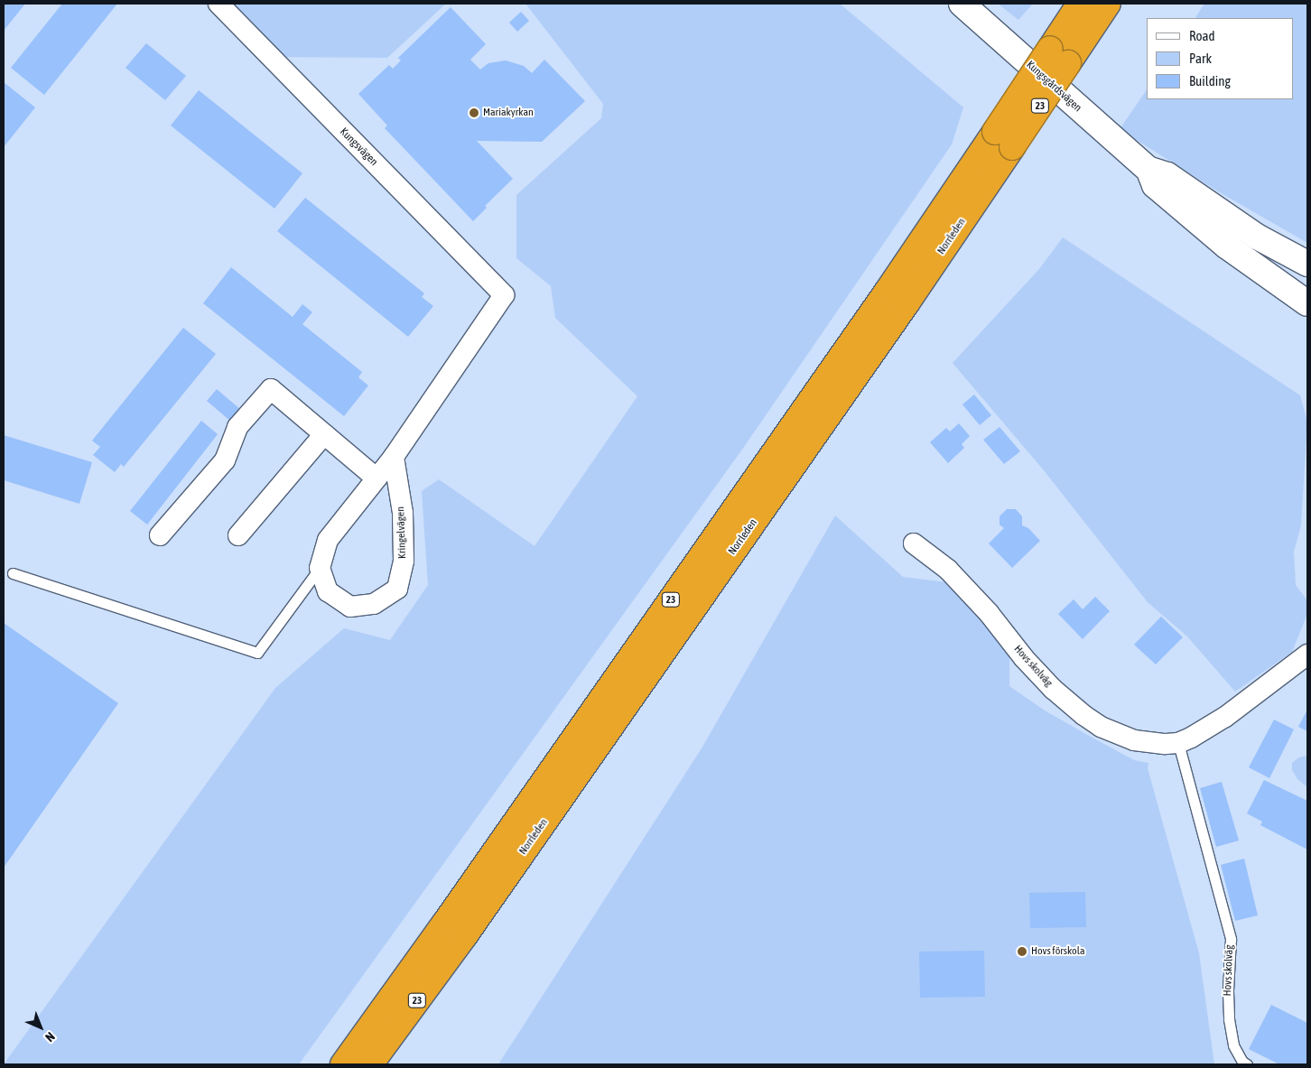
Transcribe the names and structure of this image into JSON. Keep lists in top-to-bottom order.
{
  "streets": {
    "highway": ["23", "Norrleden"],
    "street": [
      "Kungsgårdsvägen",
      "Kungsvägen",
      "Kringelvägen",
      "Hovs skolväg"
    ]
  },
  "crossings": [
    ["Kungsvägen", "Kringelvägen"]
  ],
  "places": ["Mariakyrkan", "Hovs förskola"],
  "legend": ["Road", "Park", "Building"],
  "north": "bottom right"
}
